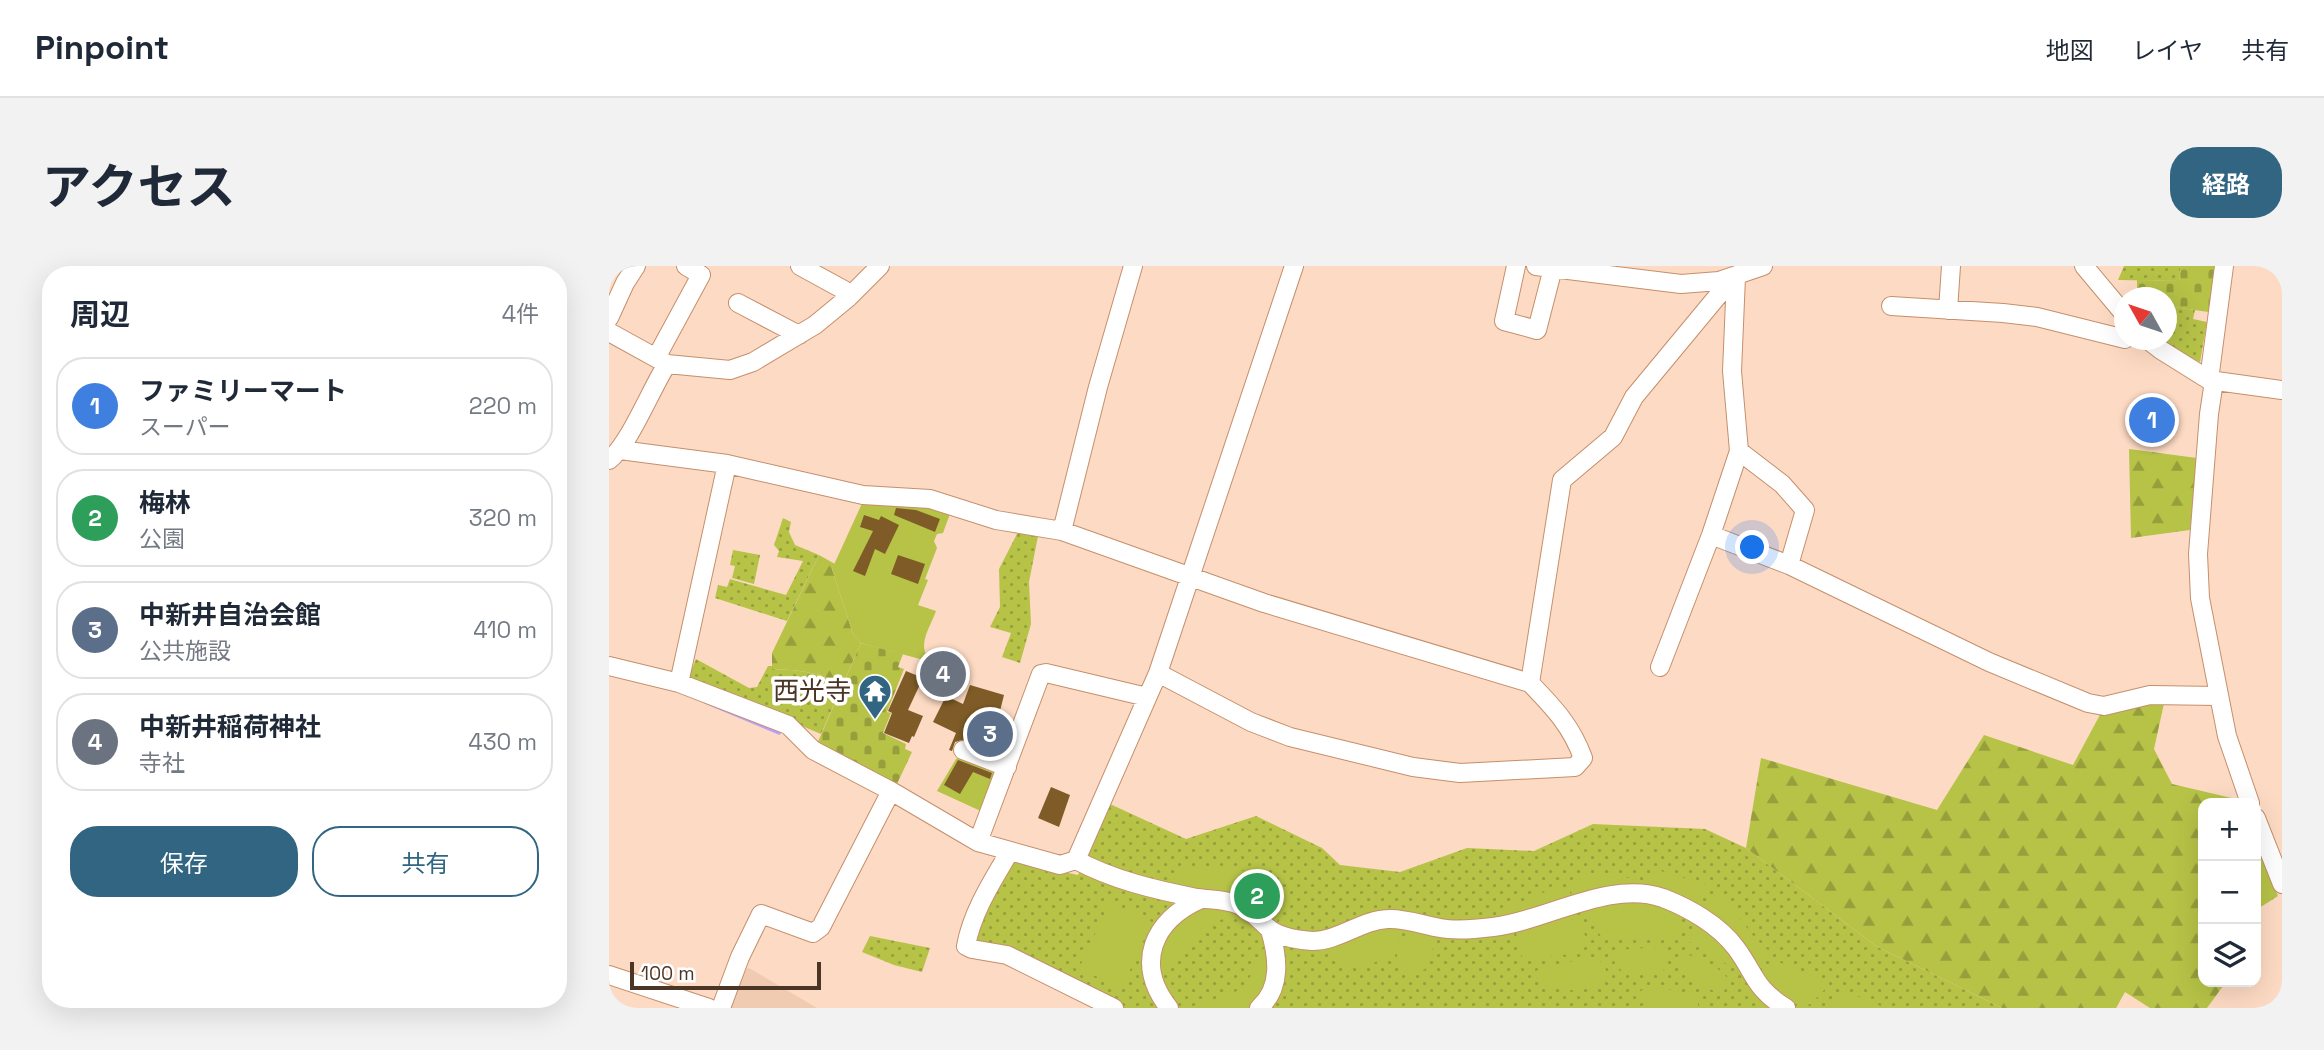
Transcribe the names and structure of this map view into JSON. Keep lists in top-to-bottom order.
{
  "places": {
    "temple": ["西光寺"]
  },
  "scale_bar": "100 m",
  "north": "top left",
  "page": {
    "header": "Pinpoint",
    "nav": ["地図", "レイヤ", "共有"],
    "title": "アクセス",
    "buttons": [
      "経路",
      ["保存", "共有"]
    ],
    "heading": ["周辺", "4件"],
    "list": [
      {
        "mark": "1",
        "name": "ファミリーマート",
        "note": "スーパー",
        "value": "220 m"
      },
      {
        "mark": "2",
        "name": "梅林",
        "note": "公園",
        "value": "320 m"
      },
      {
        "mark": "3",
        "name": "中新井自治会館",
        "note": "公共施設",
        "value": "410 m"
      },
      {
        "mark": "4",
        "name": "中新井稲荷神社",
        "note": "寺社",
        "value": "430 m"
      }
    ],
    "pins": [
      "1",
      "4",
      "3",
      "2"
    ],
    "map_buttons": ["+", "−"],
    "scale": "100 m"
  }
}
